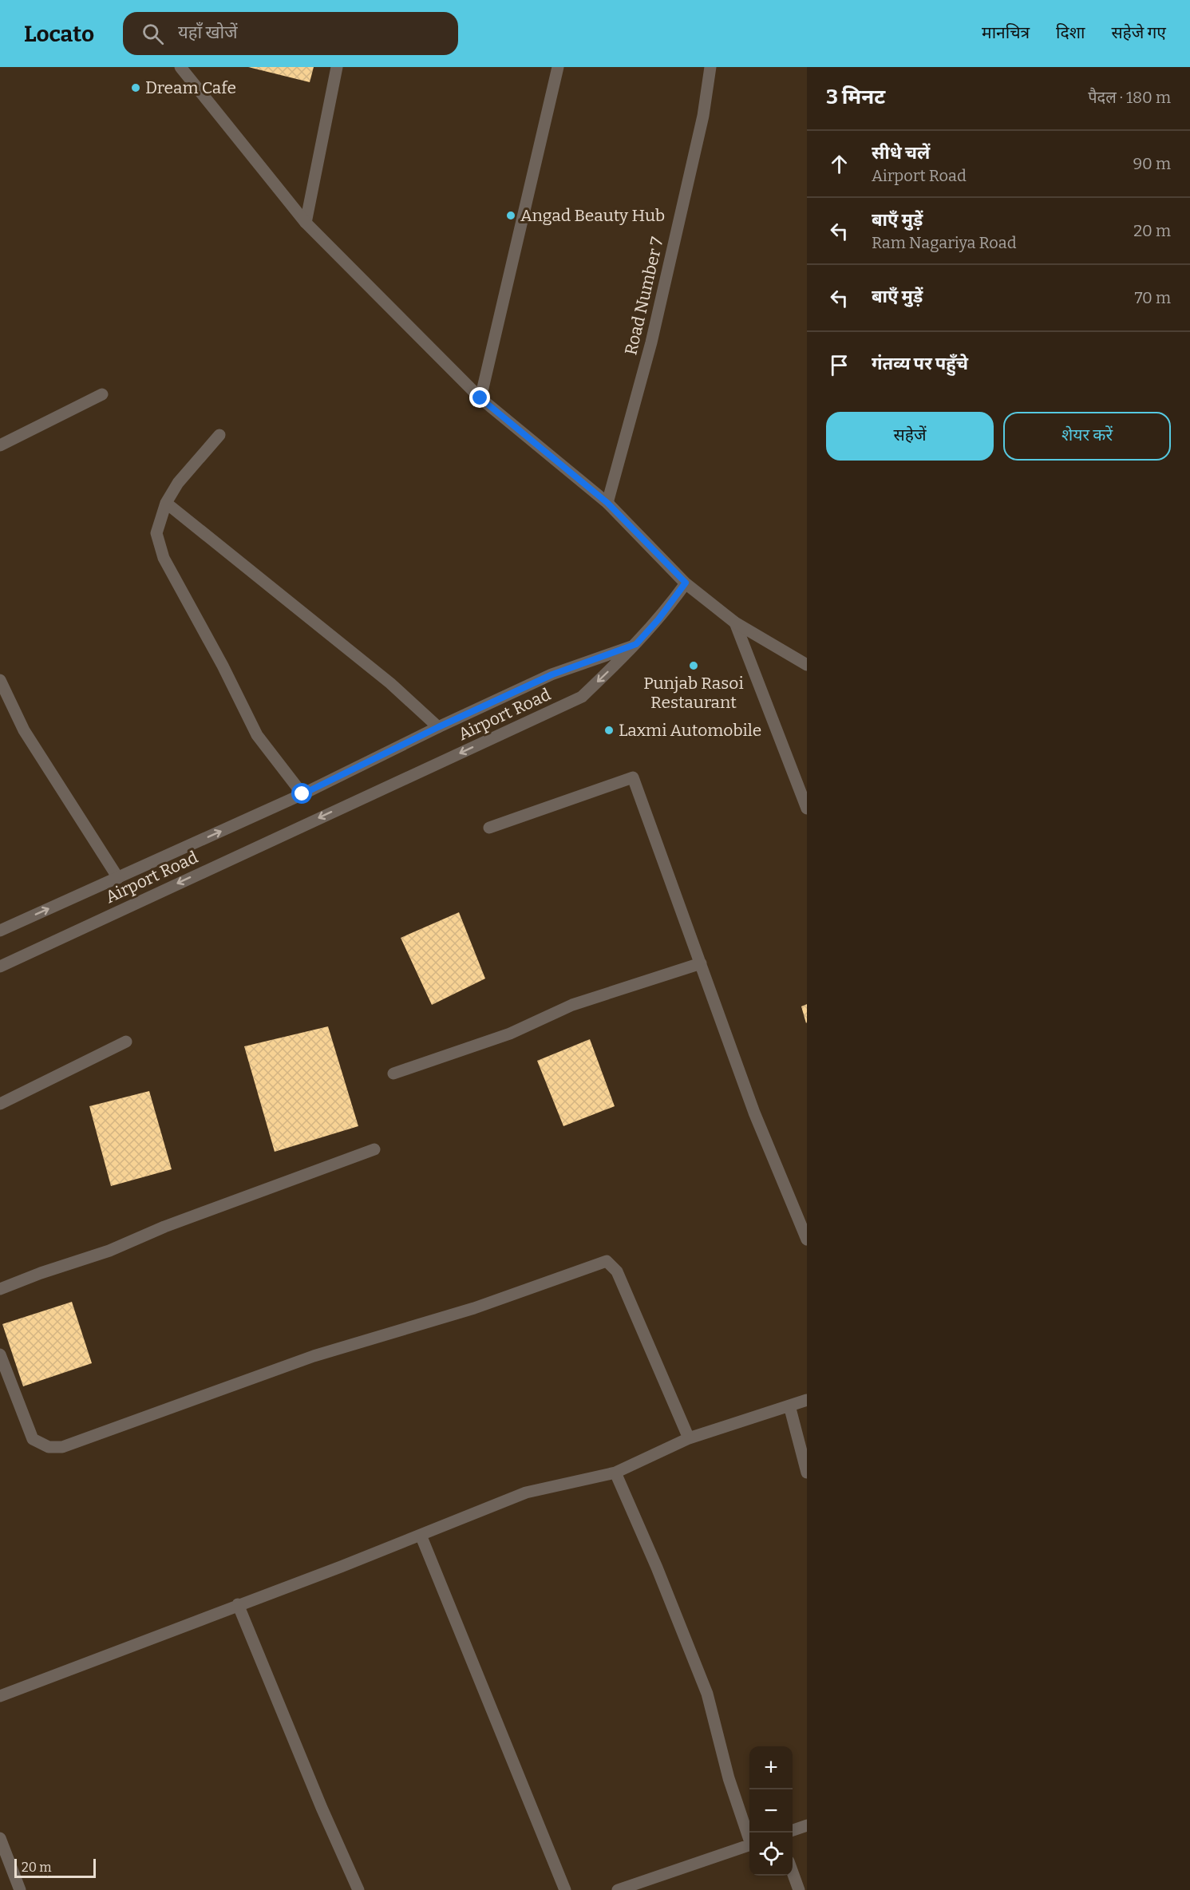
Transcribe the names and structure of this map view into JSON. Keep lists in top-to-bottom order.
{
  "streets": {
    "street": ["Road Number 7", "Airport Road"]
  },
  "places": [
    "Dream Cafe",
    "Angad Beauty Hub",
    "Punjab Rasoi Restaurant",
    "Laxmi Automobile"
  ],
  "scale_bar": "20 m",
  "page": {
    "header": "Locato",
    "search": "यहाँ खोजें",
    "nav": ["मानचित्र", "दिशा", "सहेजे गए"],
    "heading": ["3 मिनट", "पैदल · 180 m"],
    "list": [
      ["सीधे चलें", "Airport Road", "90 m"],
      ["बाएँ मुड़ें", "Ram Nagariya Road", "20 m"],
      ["बाएँ मुड़ें", "70 m"],
      "गंतव्य पर पहुँचे"
    ],
    "buttons": ["सहेजें", "शेयर करें"],
    "map_buttons": ["+", "−"],
    "scale": "20 m"
  }
}
